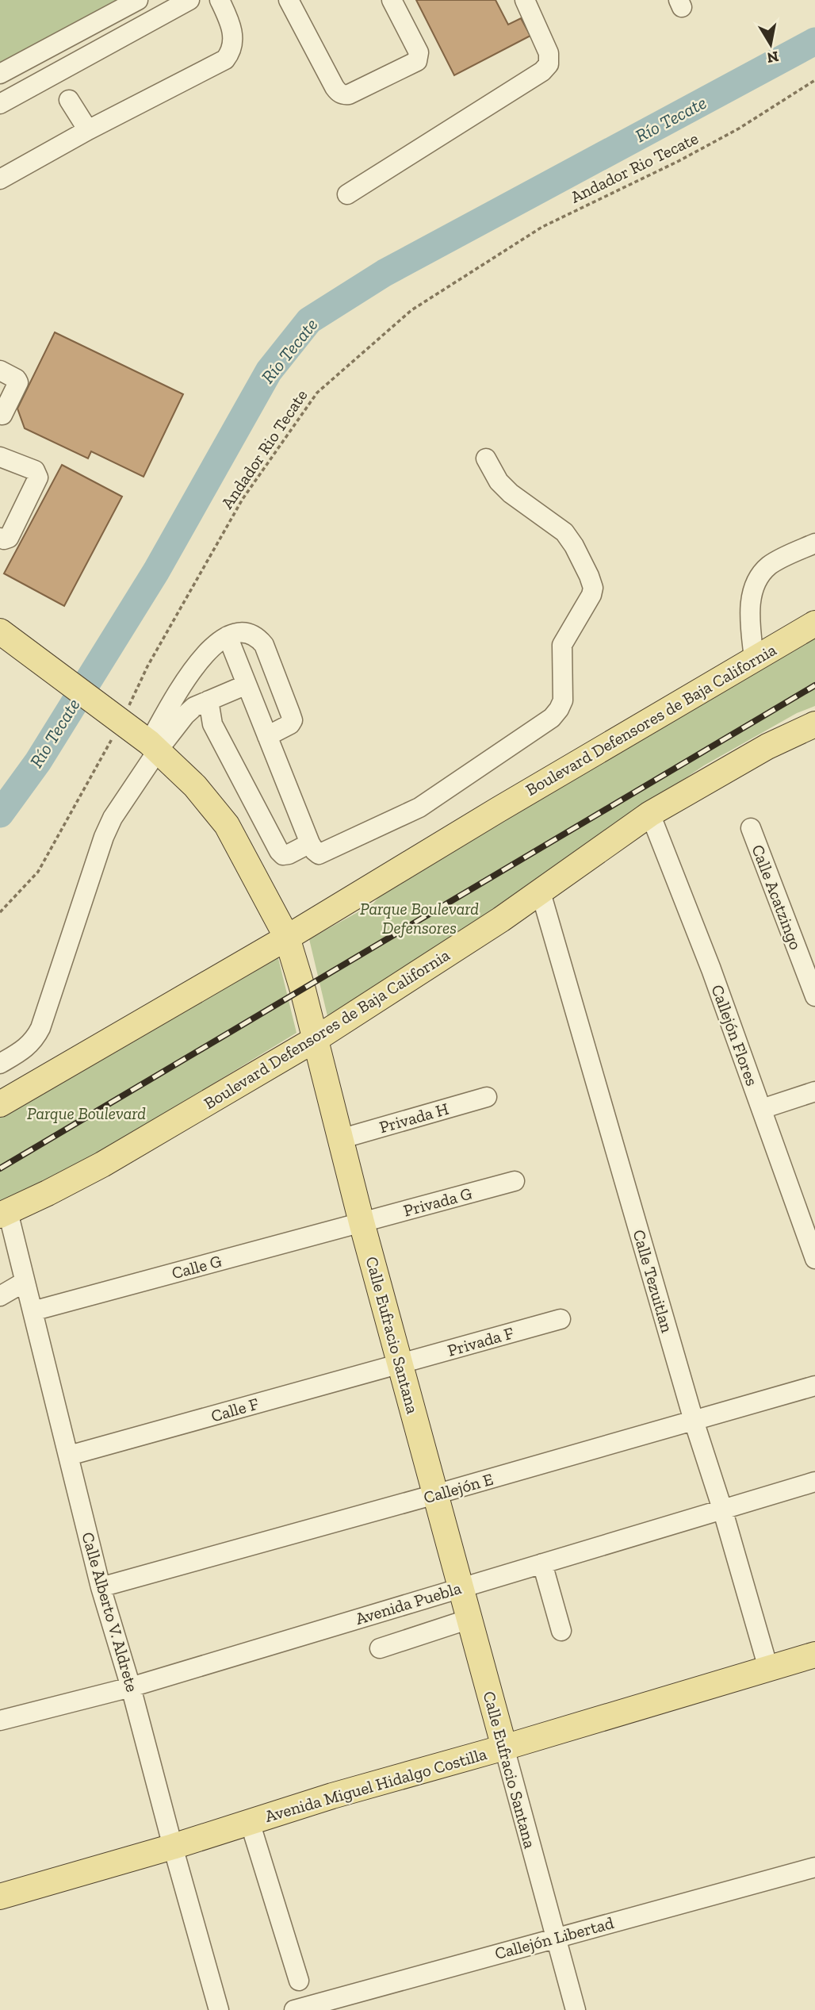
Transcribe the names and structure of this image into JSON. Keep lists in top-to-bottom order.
{
  "streets": {
    "main road": ["Boulevard Defensores de Baja California", "Calle Eufracio Santana", "Avenida Miguel Hidalgo Costilla"],
    "street": [
      "Calle Acatzingo",
      "Callejón Flores",
      "Privada H",
      "Privada G",
      "Calle G",
      "Calle Tezuitlan",
      "Privada F",
      "Calle F",
      "Callejón E",
      "Avenida Puebla",
      "Calle Alberto V. Aldrete",
      "Callejón Libertad"
    ],
    "path": ["Andador Rio Tecate"]
  },
  "crossings": [
    ["Andador Rio Tecate", "Calle Eufracio Santana"],
    ["Boulevard Defensores de Baja California", "Callejón Flores"],
    ["Boulevard Defensores de Baja California", "Calle Tezuitlan"],
    ["Boulevard Defensores de Baja California", "Calle Eufracio Santana"],
    ["Boulevard Defensores de Baja California", "Calle Alberto V. Aldrete"],
    ["Privada H", "Calle Eufracio Santana"],
    ["Privada G", "Calle G"],
    ["Privada G", "Calle Eufracio Santana"],
    ["Calle G", "Calle Eufracio Santana"],
    ["Calle G", "Calle Alberto V. Aldrete"],
    ["Calle Tezuitlan", "Callejón E"],
    ["Calle Tezuitlan", "Avenida Puebla"],
    ["Calle Tezuitlan", "Avenida Miguel Hidalgo Costilla"],
    ["Calle Eufracio Santana", "Privada F"],
    ["Calle Eufracio Santana", "Calle F"],
    ["Calle Eufracio Santana", "Callejón E"],
    ["Calle Eufracio Santana", "Avenida Puebla"],
    ["Calle Eufracio Santana", "Avenida Miguel Hidalgo Costilla"],
    ["Calle Eufracio Santana", "Callejón Libertad"],
    ["Privada F", "Calle F"],
    ["Calle F", "Calle Alberto V. Aldrete"],
    ["Callejón E", "Calle Alberto V. Aldrete"],
    ["Avenida Puebla", "Calle Alberto V. Aldrete"],
    ["Calle Alberto V. Aldrete", "Avenida Miguel Hidalgo Costilla"]
  ],
  "water": ["Río Tecate"],
  "parks": ["Parque Boulevard Defensores", "Parque Boulevard"],
  "north": "bottom"
}
